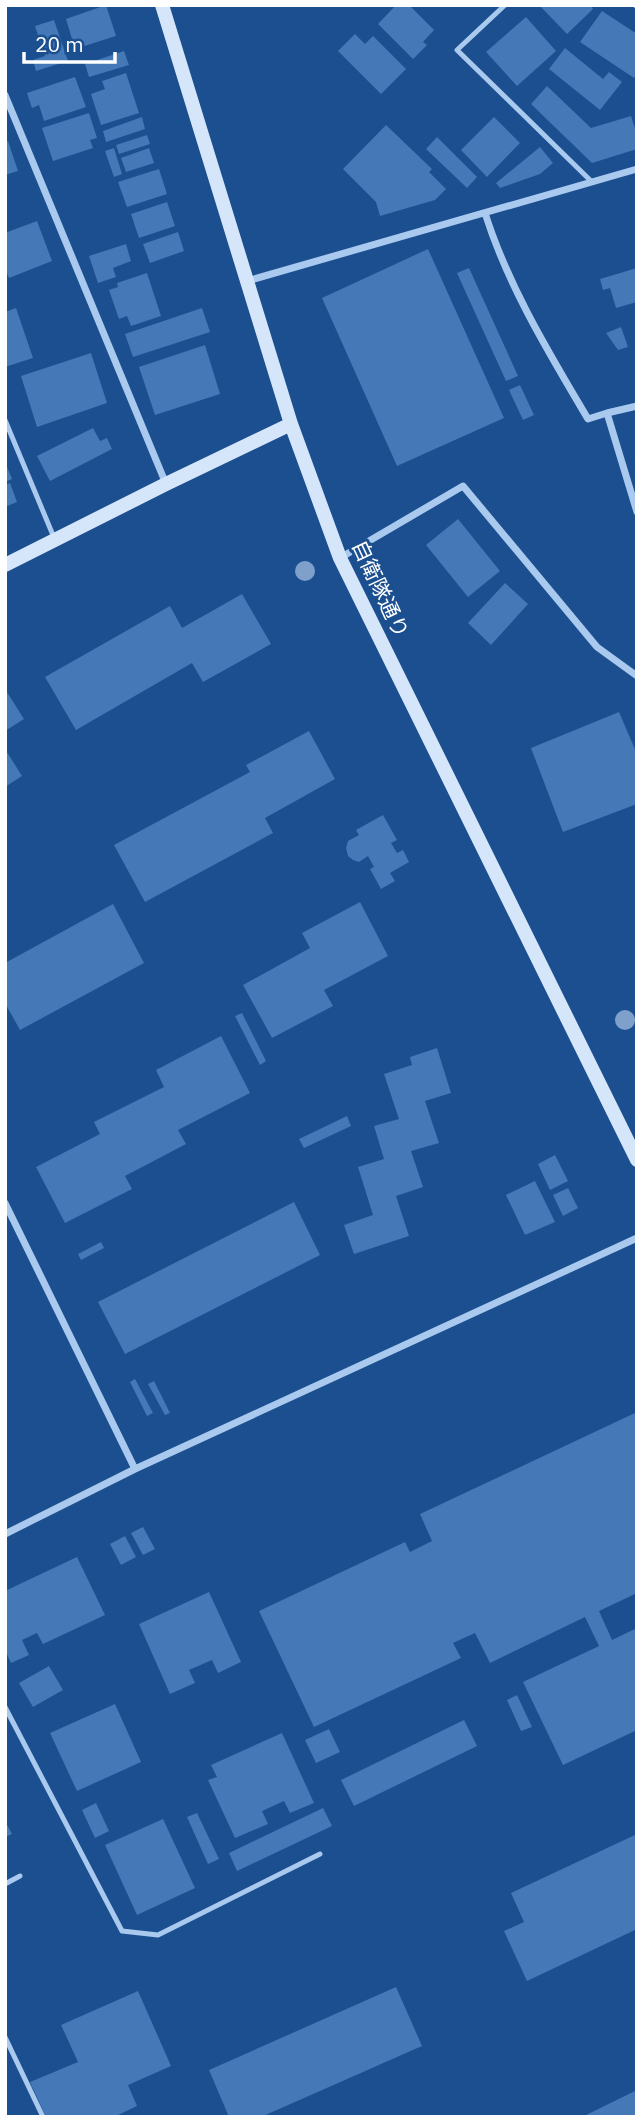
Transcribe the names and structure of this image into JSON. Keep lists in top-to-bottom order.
{
  "streets": {
    "street": ["自衛隊通り"]
  },
  "scale_bar": "20 m"
}
